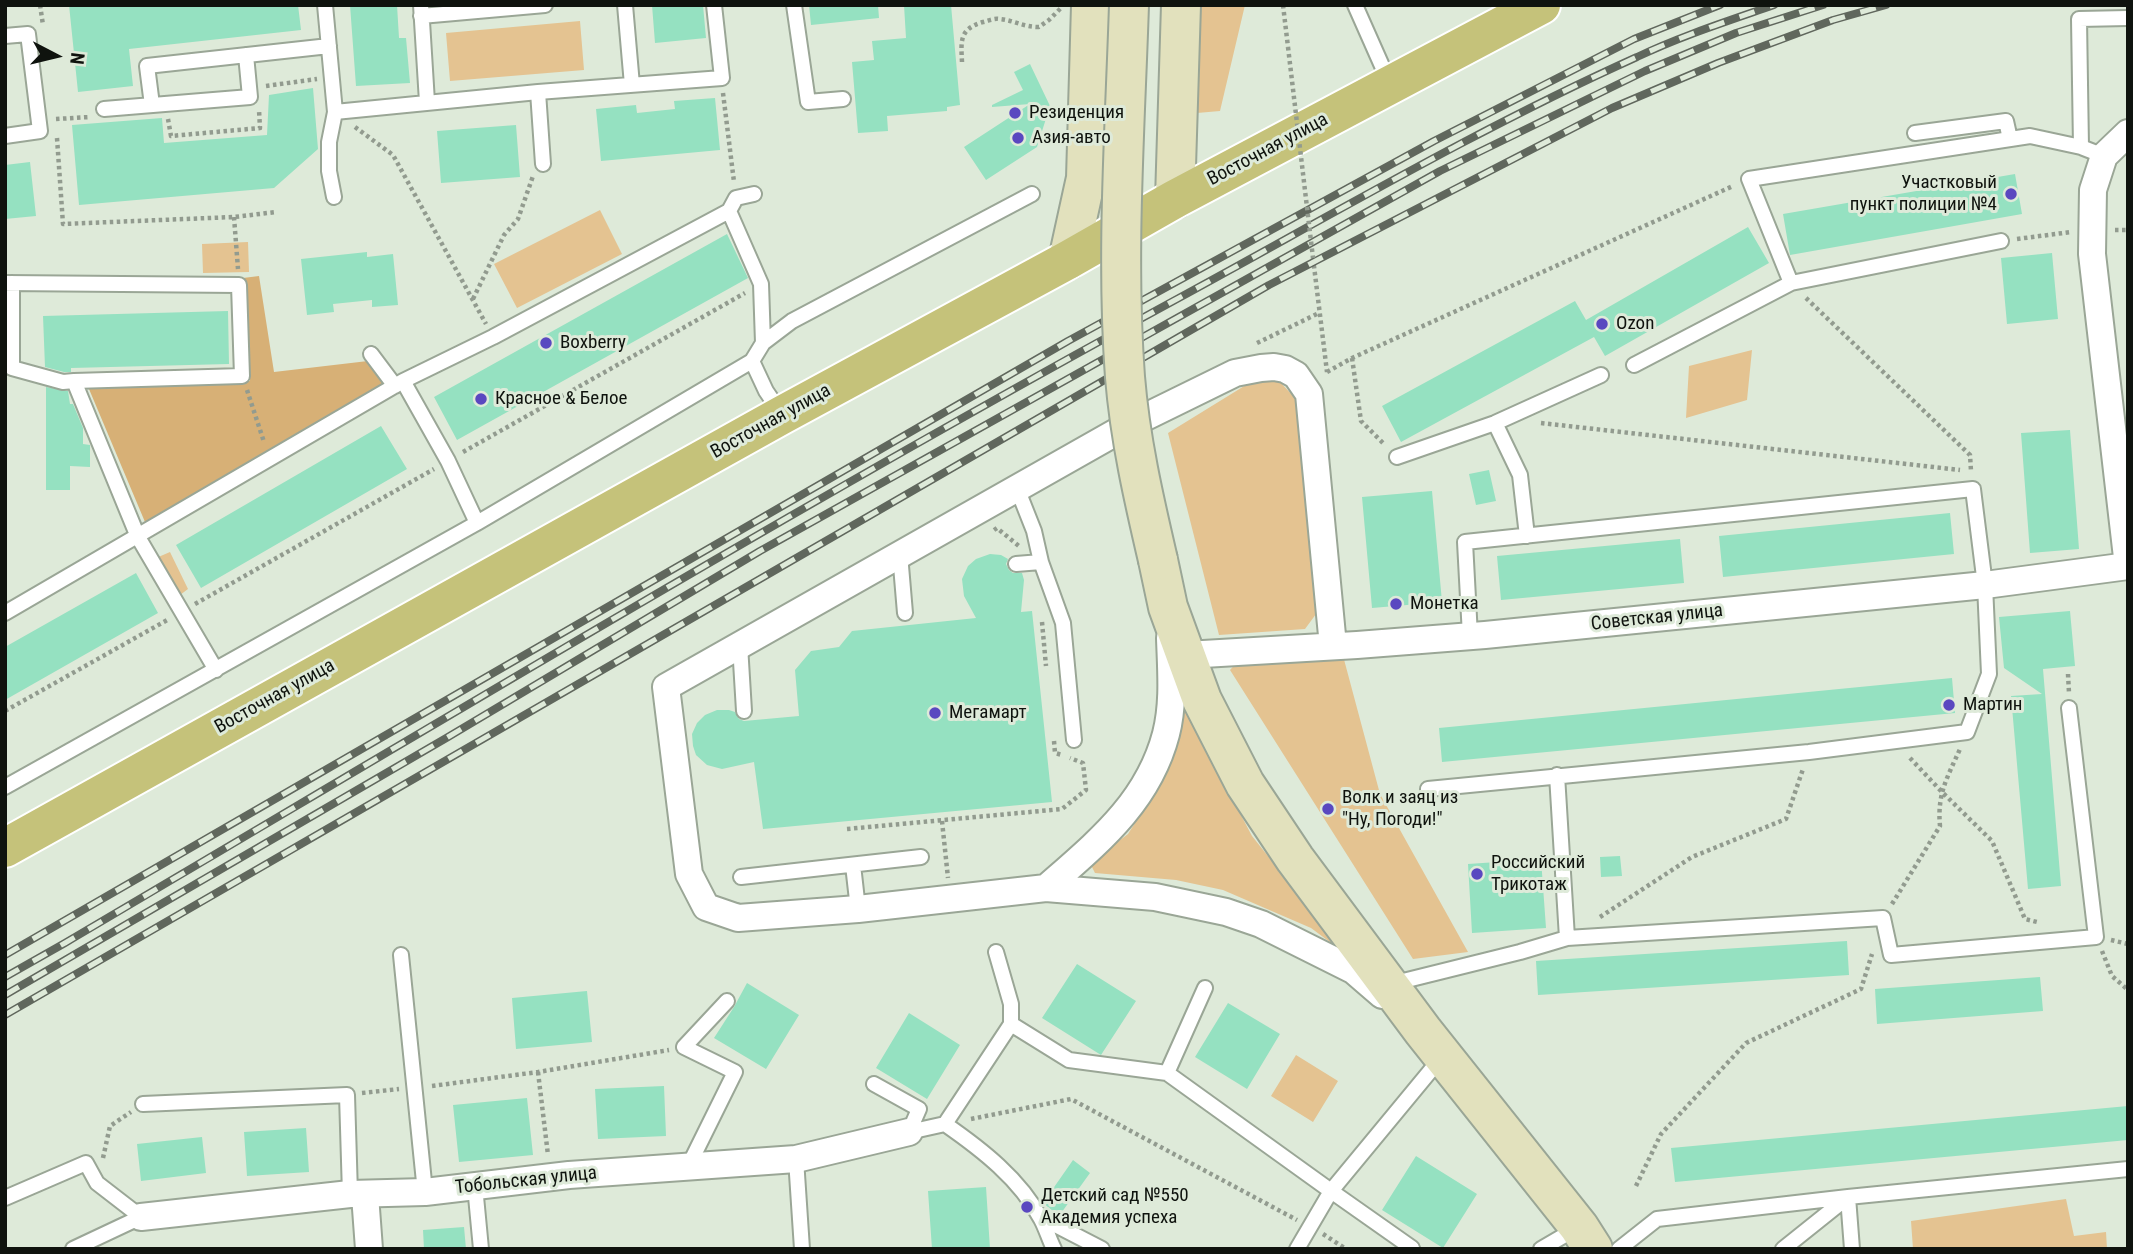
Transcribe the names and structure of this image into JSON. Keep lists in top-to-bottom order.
{
  "streets": {
    "main road": ["Восточная улица"],
    "street": ["Советская улица", "Тобольская улица"]
  },
  "places": [
    "Резиденция",
    "Азия-авто",
    "Участковый пункт полиции №4",
    "Ozon",
    "Boxberry",
    "Красное & Белое",
    "Монетка",
    "Мартин",
    "Мегамарт",
    "Волк и заяц из \"Ну, Погоди!\"",
    "Российский Трикотаж",
    "Детский сад №550 Академия успеха"
  ],
  "north": "right"
}
